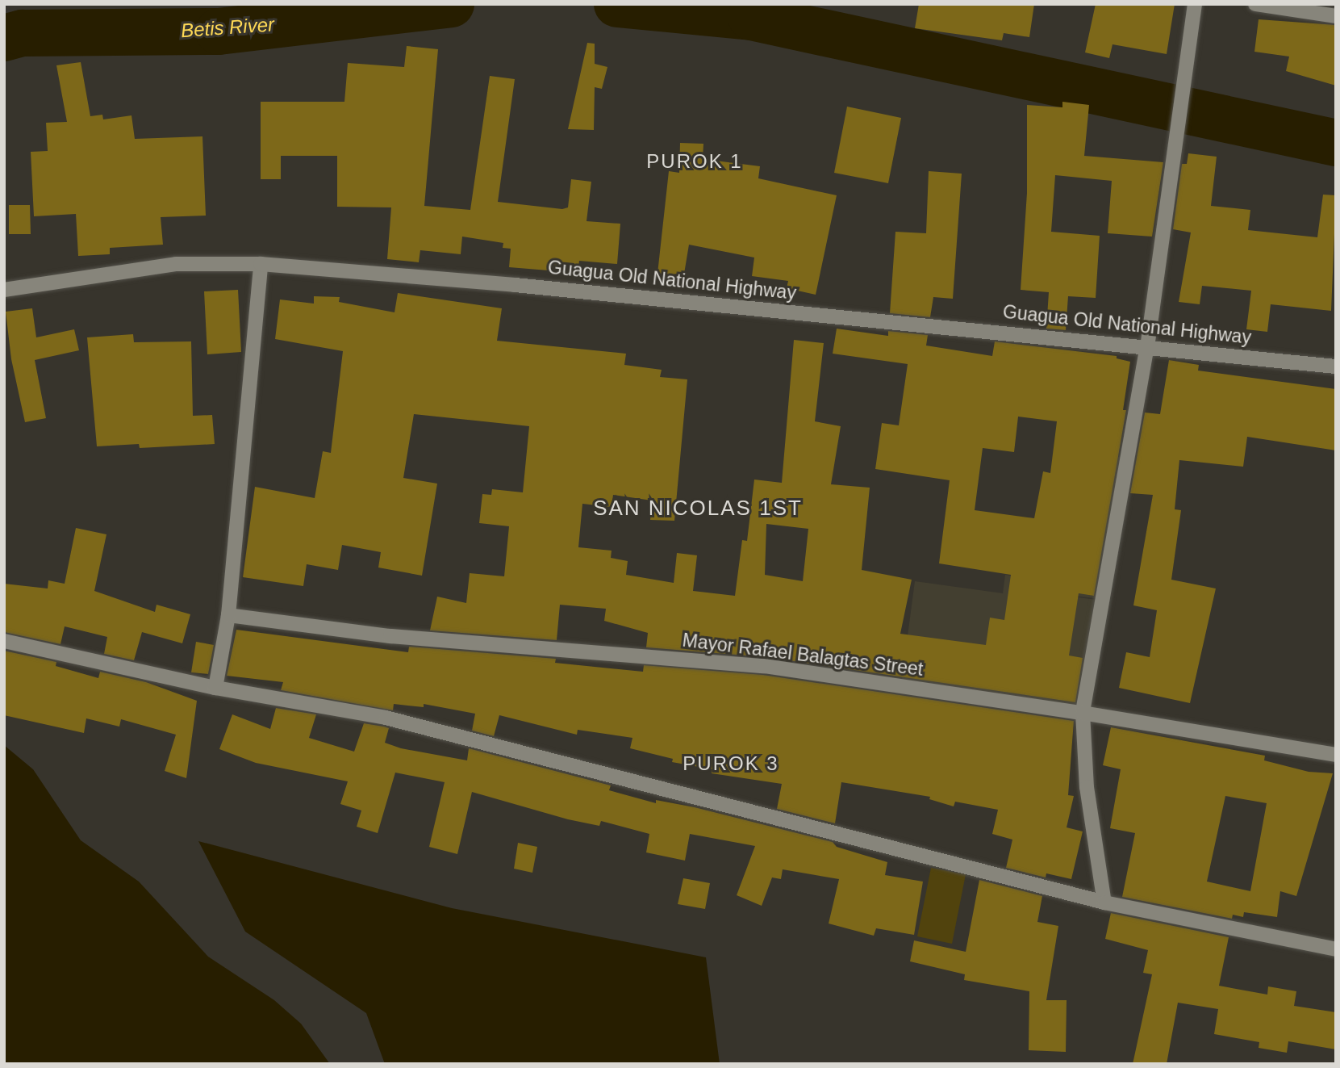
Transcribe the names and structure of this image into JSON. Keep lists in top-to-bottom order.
{
  "streets": {
    "street": ["Guagua Old National Highway", "Mayor Rafael Balagtas Street"]
  },
  "districts": ["PUROK 1", "SAN NICOLAS 1ST", "PUROK 3"],
  "water": ["Betis River"]
}
